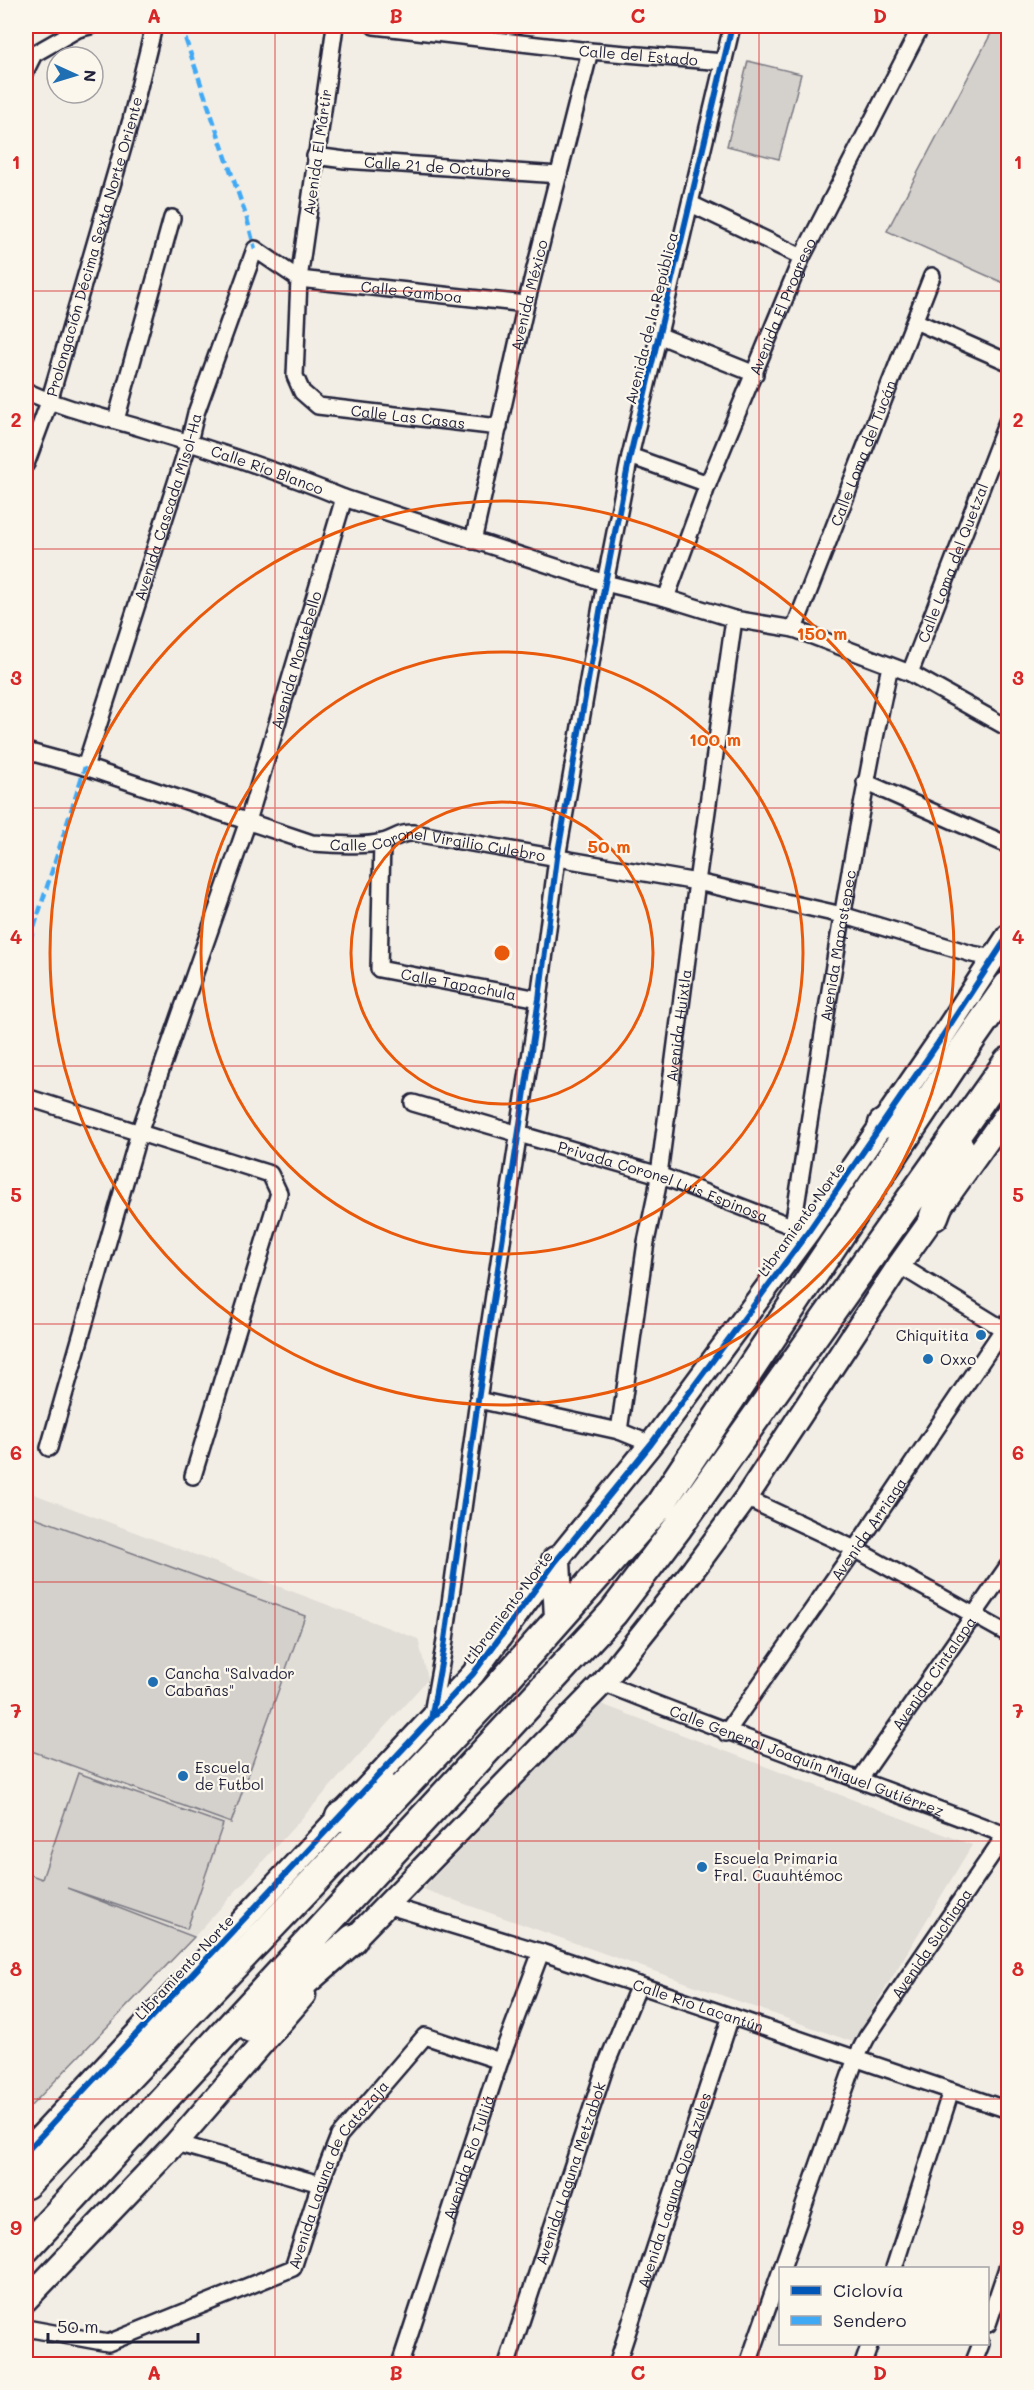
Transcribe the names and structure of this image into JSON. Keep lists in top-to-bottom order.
{
  "streets": {
    "street": [
      "Calle del Estado",
      "Avenida El Mártir",
      "Calle 21 de Octubre",
      "Prolongación Décima Sexta Norte Oriente",
      "Calle Gamboa",
      "Avenida México",
      "Avenida El Progreso",
      "Avenida de la República",
      "Calle Las Casas",
      "Calle Loma del Tucán",
      "Calle Río Blanco",
      "Avenida Cascada Misol-Ha",
      "Calle Loma del Quetzal",
      "Avenida Montebello",
      "Calle Coronel Virgilio Culebro",
      "Avenida Mapastepec",
      "Calle Tapachula",
      "Avenida Huixtla",
      "Privada Coronel Luis Espinosa",
      "Libramiento Norte",
      "Avenida Arriaga",
      "Avenida Cintalapa",
      "Calle General Joaquín Miguel Gutiérrez",
      "Avenida Suchiapa",
      "Calle Río Lacantún",
      "Avenida Río Tulijá",
      "Avenida Laguna de Catazaja",
      "Avenida Laguna Metzabok",
      "Avenida Laguna Ojos Azules"
    ]
  },
  "crossings": [
    ["Calle del Estado", "Avenida México"],
    ["Calle del Estado", "Avenida de la República"],
    ["Avenida El Mártir", "Calle 21 de Octubre"],
    ["Avenida El Mártir", "Calle Gamboa"],
    ["Avenida El Mártir", "Calle Las Casas"],
    ["Avenida El Mártir", "Avenida Cascada Misol-Ha"],
    ["Calle 21 de Octubre", "Avenida México"],
    ["Prolongación Décima Sexta Norte Oriente", "Calle Río Blanco"],
    ["Calle Gamboa", "Avenida México"],
    ["Calle Gamboa", "Avenida Cascada Misol-Ha"],
    ["Avenida México", "Calle Las Casas"],
    ["Avenida México", "Calle Río Blanco"],
    ["Avenida de la República", "Calle Coronel Virgilio Culebro"],
    ["Avenida de la República", "Calle Tapachula"],
    ["Avenida de la República", "Privada Coronel Luis Espinosa"],
    ["Avenida de la República", "Libramiento Norte"],
    ["Calle Río Blanco", "Avenida Cascada Misol-Ha"],
    ["Calle Río Blanco", "Avenida Montebello"],
    ["Avenida Cascada Misol-Ha", "Calle Coronel Virgilio Culebro"],
    ["Avenida Montebello", "Calle Coronel Virgilio Culebro"],
    ["Calle Coronel Virgilio Culebro", "Avenida Mapastepec"],
    ["Calle Coronel Virgilio Culebro", "Calle Tapachula"],
    ["Calle Coronel Virgilio Culebro", "Avenida Huixtla"],
    ["Calle Coronel Virgilio Culebro", "Libramiento Norte"],
    ["Avenida Mapastepec", "Privada Coronel Luis Espinosa"],
    ["Avenida Mapastepec", "Libramiento Norte"],
    ["Avenida Huixtla", "Privada Coronel Luis Espinosa"],
    ["Privada Coronel Luis Espinosa", "Libramiento Norte"],
    ["Avenida Arriaga", "Calle General Joaquín Miguel Gutiérrez"],
    ["Avenida Cintalapa", "Calle General Joaquín Miguel Gutiérrez"],
    ["Calle General Joaquín Miguel Gutiérrez", "Avenida Suchiapa"],
    ["Avenida Suchiapa", "Calle Río Lacantún"],
    ["Calle Río Lacantún", "Avenida Río Tulijá"],
    ["Calle Río Lacantún", "Avenida Laguna Metzabok"],
    ["Calle Río Lacantún", "Avenida Laguna Ojos Azules"],
    ["Avenida Río Tulijá", "Avenida Laguna de Catazaja"]
  ],
  "places": [
    "Chiquitita",
    "Oxxo",
    "Cancha \"Salvador Cabañas\"",
    "Escuela de Futbol",
    "Escuela Primaria Fral. Cuauhtémoc"
  ],
  "legend": ["Ciclovía", "Sendero"],
  "scale_bar": "50 m",
  "north": "right",
  "grid": {
    "columns": [
      "A",
      "B",
      "C",
      "D"
    ],
    "rows": [
      "1",
      "2",
      "3",
      "4",
      "5",
      "6",
      "7",
      "8",
      "9"
    ]
  },
  "rings": ["150 m", "100 m", "50 m"]
}
